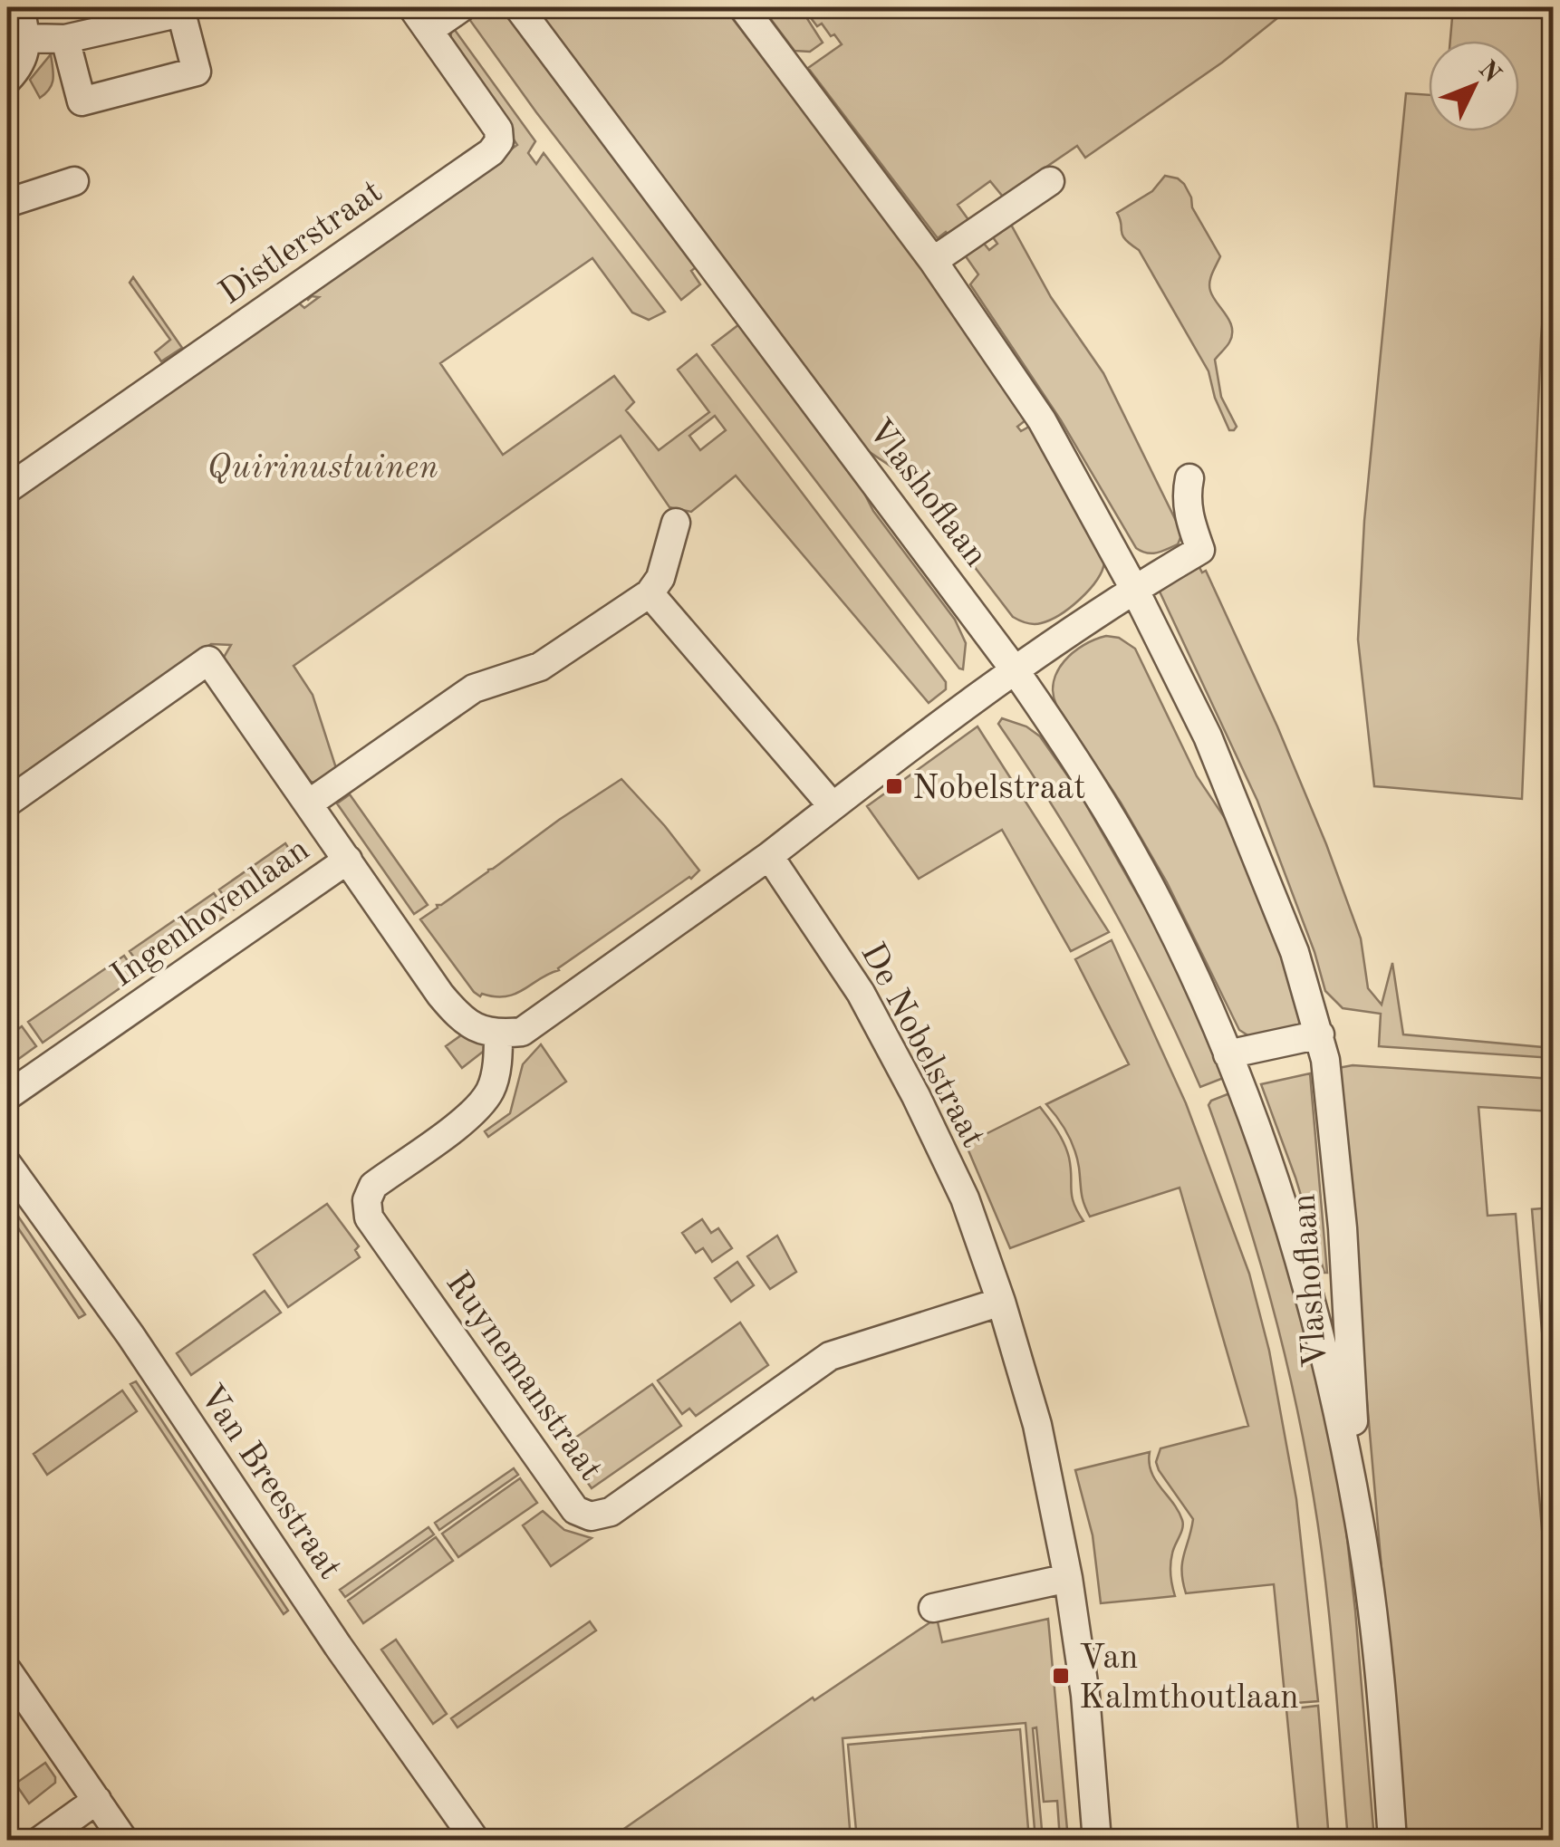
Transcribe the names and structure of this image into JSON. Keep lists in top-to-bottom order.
{
  "streets": {
    "street": [
      "Distlerstraat",
      "Vlashoflaan",
      "Ingenhovenlaan",
      "De Nobelstraat",
      "Ruynemanstraat",
      "Van Breestraat"
    ]
  },
  "crossings": [
    ["Ingenhovenlaan", "Ruynemanstraat"],
    ["De Nobelstraat", "Ruynemanstraat"]
  ],
  "parks": ["Quirinustuinen"],
  "places": {
    "transit": ["Nobelstraat", "Van Kalmthoutlaan"]
  },
  "north": "top right"
}
